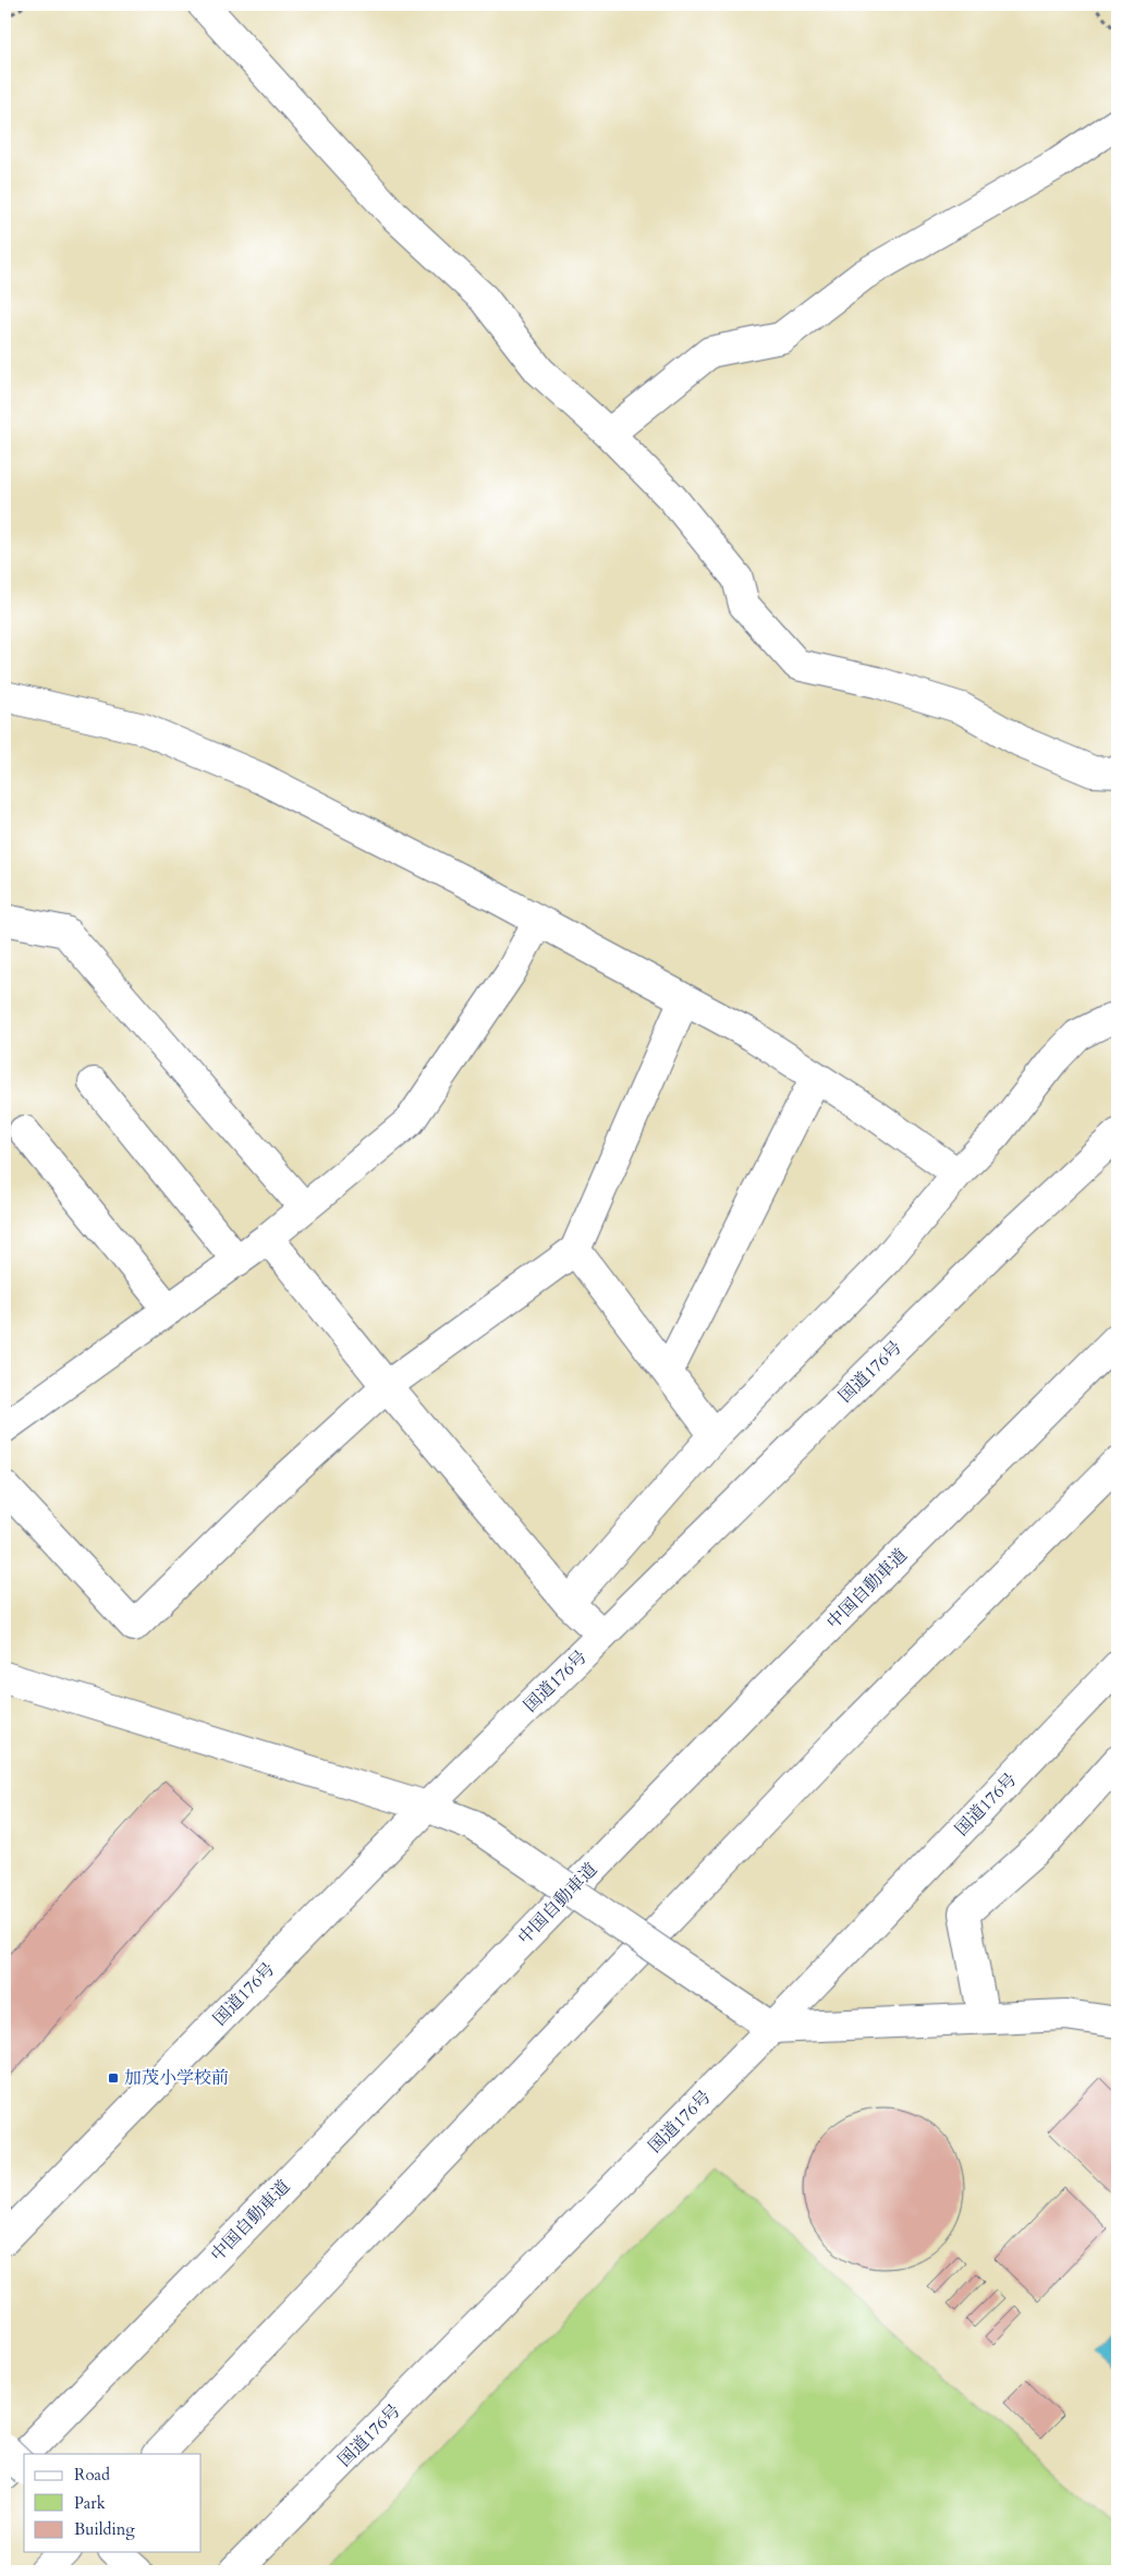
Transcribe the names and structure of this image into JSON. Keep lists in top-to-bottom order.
{
  "streets": {
    "main road": ["国道176号", "中国自動車道"]
  },
  "places": {
    "transit": ["加茂小学校前"]
  },
  "legend": ["Road", "Park", "Building"]
}
